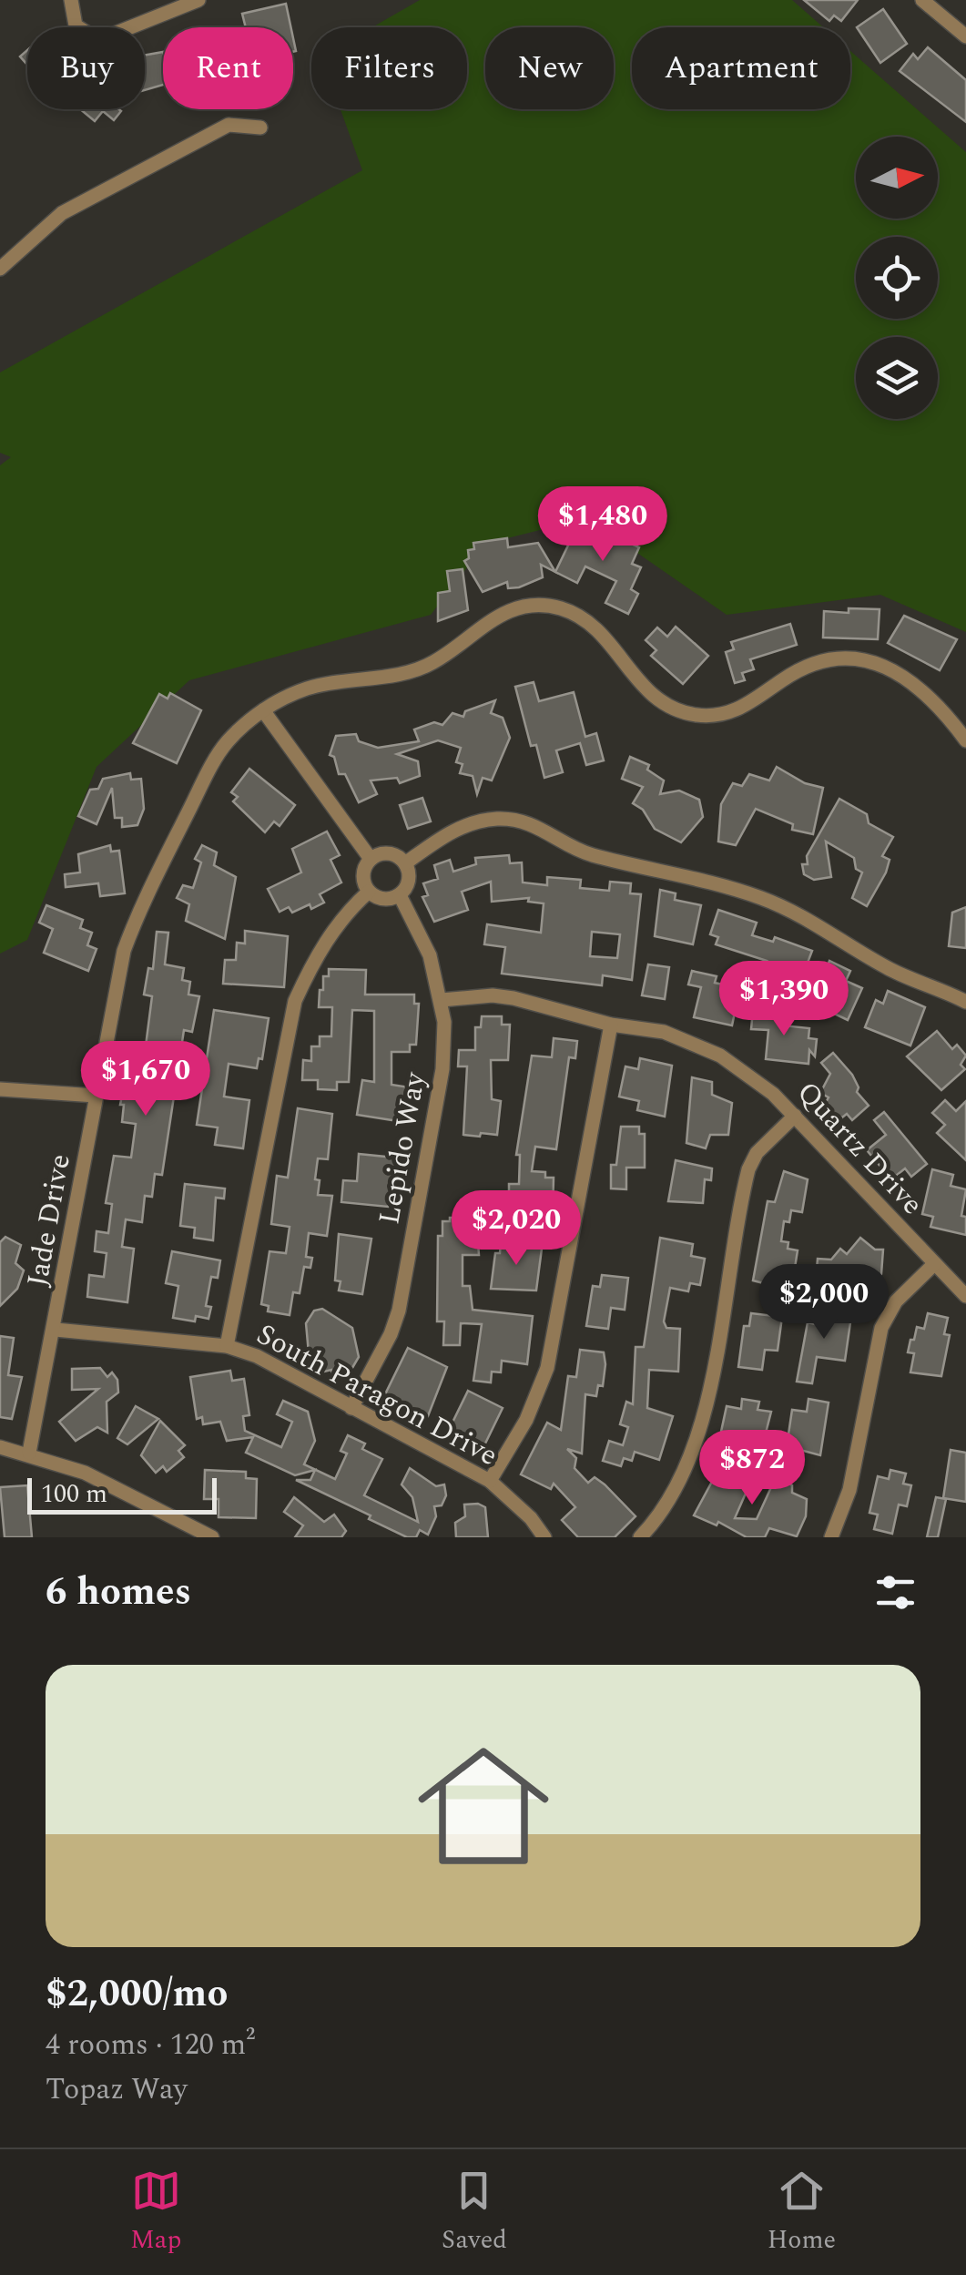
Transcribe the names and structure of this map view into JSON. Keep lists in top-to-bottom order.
{
  "streets": {
    "street": [
      "Lepido Way",
      "Quartz Drive",
      "Jade Drive",
      "South Paragon Drive"
    ]
  },
  "crossings": [
    ["Lepido Way", "Quartz Drive"],
    ["Lepido Way", "South Paragon Drive"],
    ["Jade Drive", "South Paragon Drive"]
  ],
  "scale_bar": "100 m",
  "north": "right",
  "page": {
    "chip": [
      "Buy",
      "Rent",
      "Filters",
      "New",
      "Apartment"
    ],
    "price": [
      "$1,480",
      "$1,390",
      "$1,670",
      "$2,020",
      "$2,000",
      "$872"
    ],
    "scale": "100 m",
    "heading": "6 homes",
    "list": [
      {
        "name": "$2,000/mo",
        "note": "4 rooms · 120 m² · Topaz Way"
      }
    ],
    "tabs": ["Map", "Saved", "Home"]
  }
}
